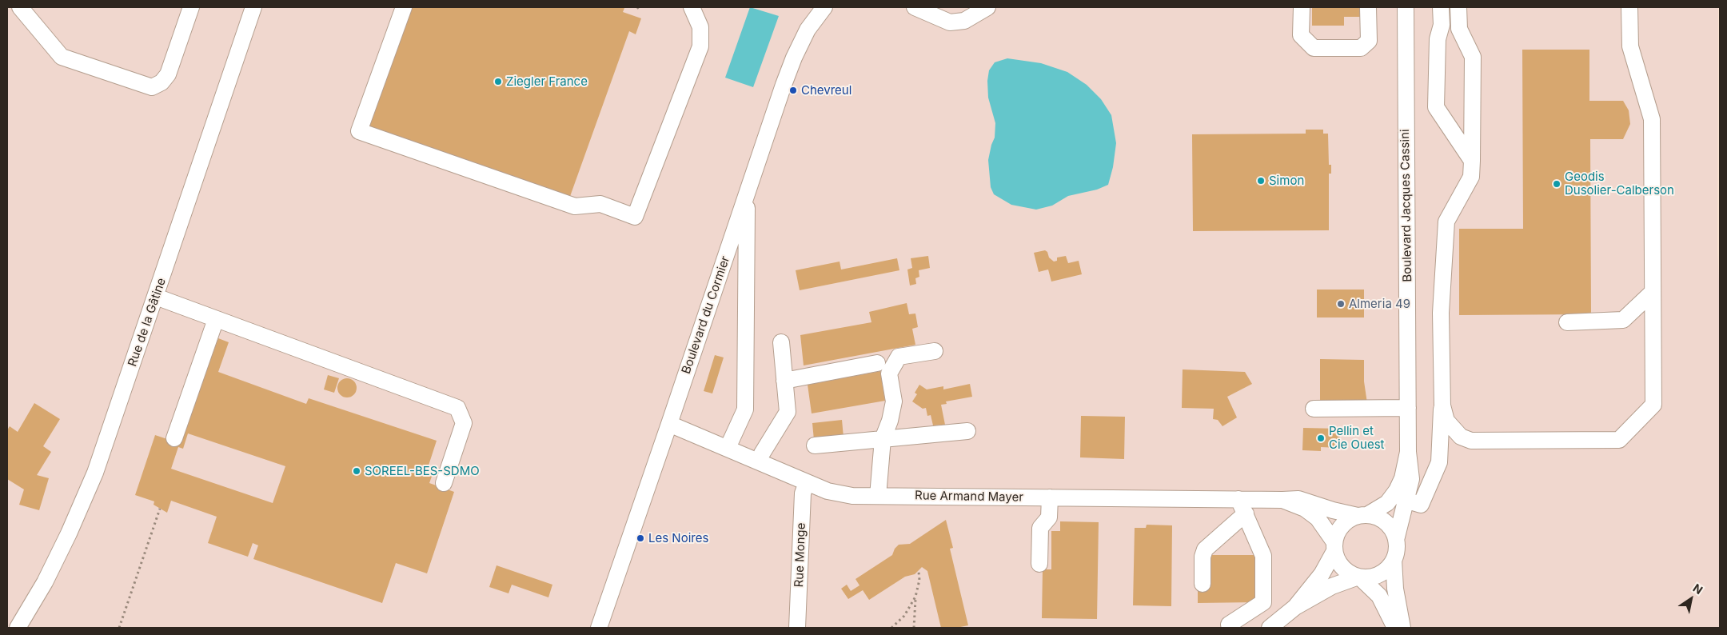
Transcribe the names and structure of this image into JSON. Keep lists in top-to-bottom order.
{
  "streets": {
    "street": [
      "Boulevard Jacques Cassini",
      "Boulevard du Cormier",
      "Rue de la Gâtine",
      "Rue Armand Mayer",
      "Rue Monge"
    ]
  },
  "crossings": [
    ["Boulevard Jacques Cassini", "Rue Armand Mayer"],
    ["Boulevard du Cormier", "Rue Armand Mayer"],
    ["Rue Armand Mayer", "Rue Monge"]
  ],
  "places": [
    "Ziegler France",
    "Chevreul",
    "Simon",
    "Geodis Dusolier-Calberson",
    "Almeria 49",
    "Pellin et Cie Ouest",
    "SOREEL-BES-SDMO",
    "Les Noires"
  ],
  "north": "top right"
}
